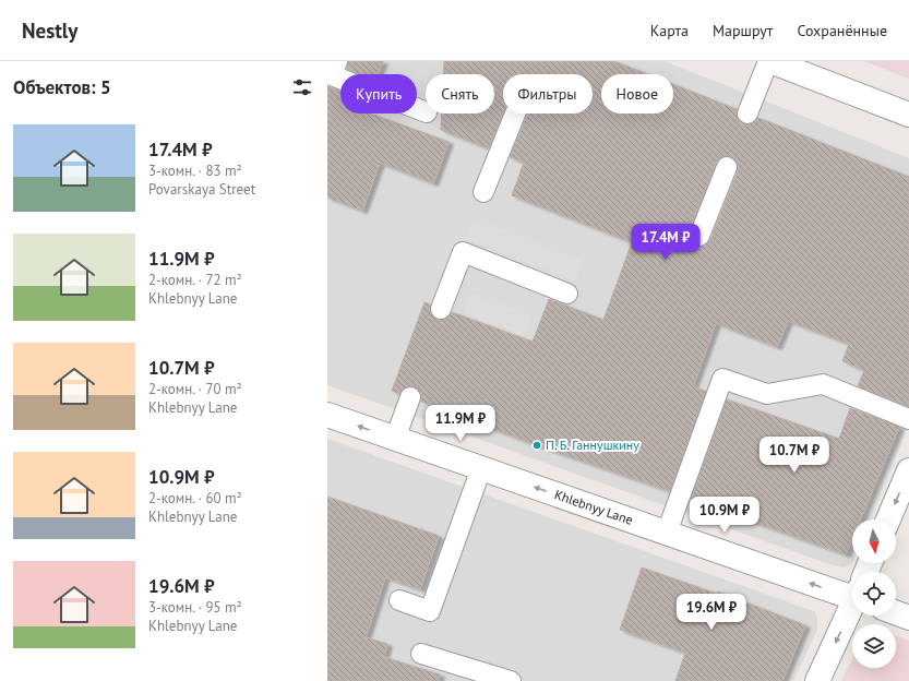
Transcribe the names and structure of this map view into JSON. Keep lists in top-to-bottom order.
{
  "streets": {
    "street": ["Khlebnyy Lane"]
  },
  "one_way": ["Khlebnyy Lane"],
  "places": ["П. Б. Ганнушкину"],
  "north": "bottom",
  "page": {
    "header": "Nestly",
    "nav": ["Карта", "Маршрут", "Сохранённые"],
    "heading": "Объектов: 5",
    "chip": [
      "Купить",
      "Снять",
      "Фильтры",
      "Новое"
    ],
    "list": [
      {
        "name": "17.4M ₽",
        "note": "3-комн. · 83 m² · Povarskaya Street"
      },
      {
        "name": "11.9M ₽",
        "note": "2-комн. · 72 m² · Khlebnyy Lane"
      },
      {
        "name": "10.7M ₽",
        "note": "2-комн. · 70 m² · Khlebnyy Lane"
      },
      {
        "name": "10.9M ₽",
        "note": "2-комн. · 60 m² · Khlebnyy Lane"
      },
      {
        "name": "19.6M ₽",
        "note": "3-комн. · 95 m² · Khlebnyy Lane"
      }
    ],
    "price": [
      "17.4M ₽",
      "11.9M ₽",
      "10.7M ₽",
      "10.9M ₽",
      "19.6M ₽"
    ]
  }
}
